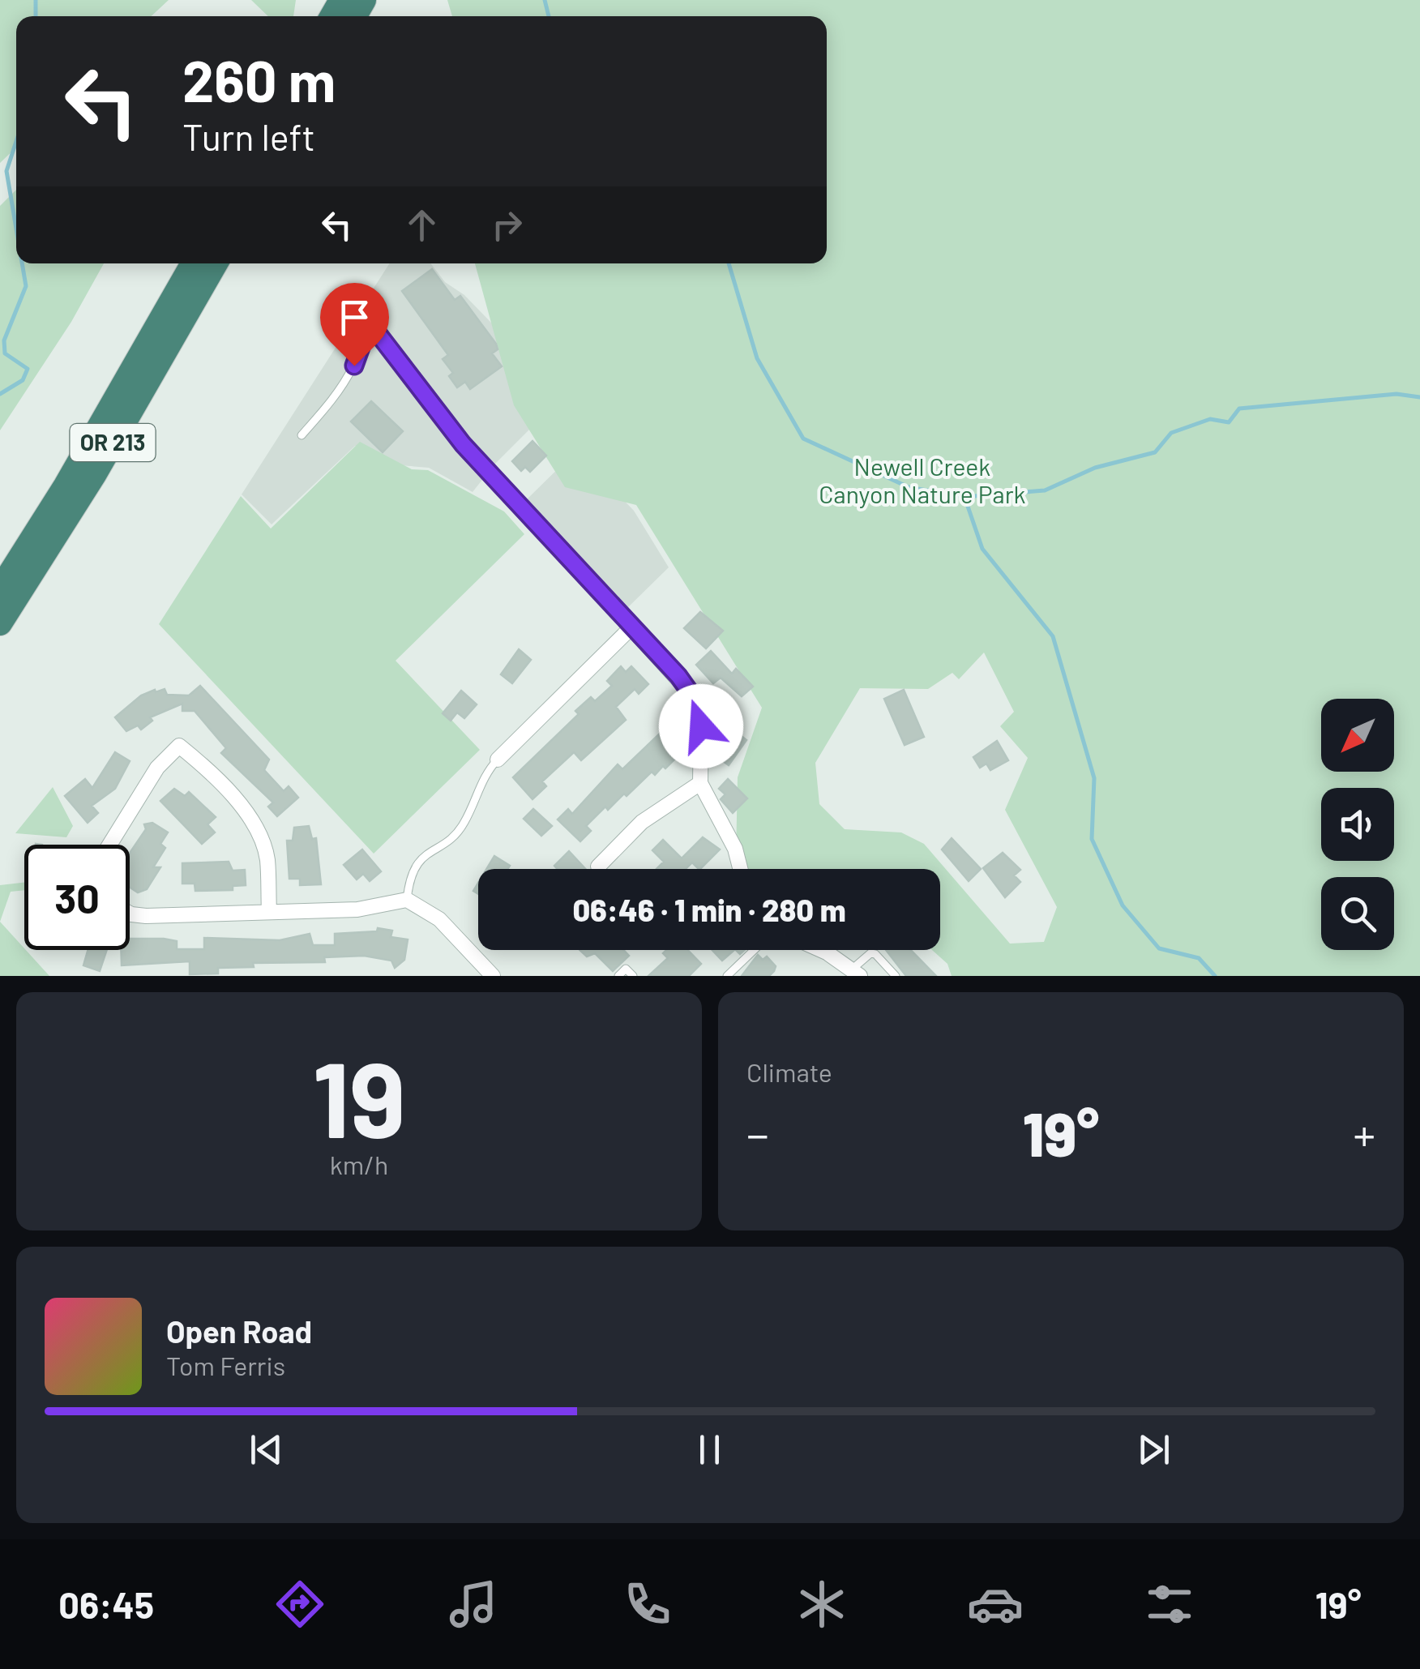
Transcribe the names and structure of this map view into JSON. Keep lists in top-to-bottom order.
{
  "streets": {
    "highway": ["OR 213"]
  },
  "parks": ["Newell Creek Canyon Nature Park"],
  "north": "bottom left",
  "page": {
    "turn": ["260 m", "Turn left"],
    "limit": "30",
    "trip": "06:46 · 1 min · 280 m",
    "tile": [
      ["19", "km/h"],
      "Climate"
    ],
    "heat": ["−", "19°", "+"],
    "song": ["Open Road", "Tom Ferris"],
    "tabs": ["06:45", "19°"]
  }
}
